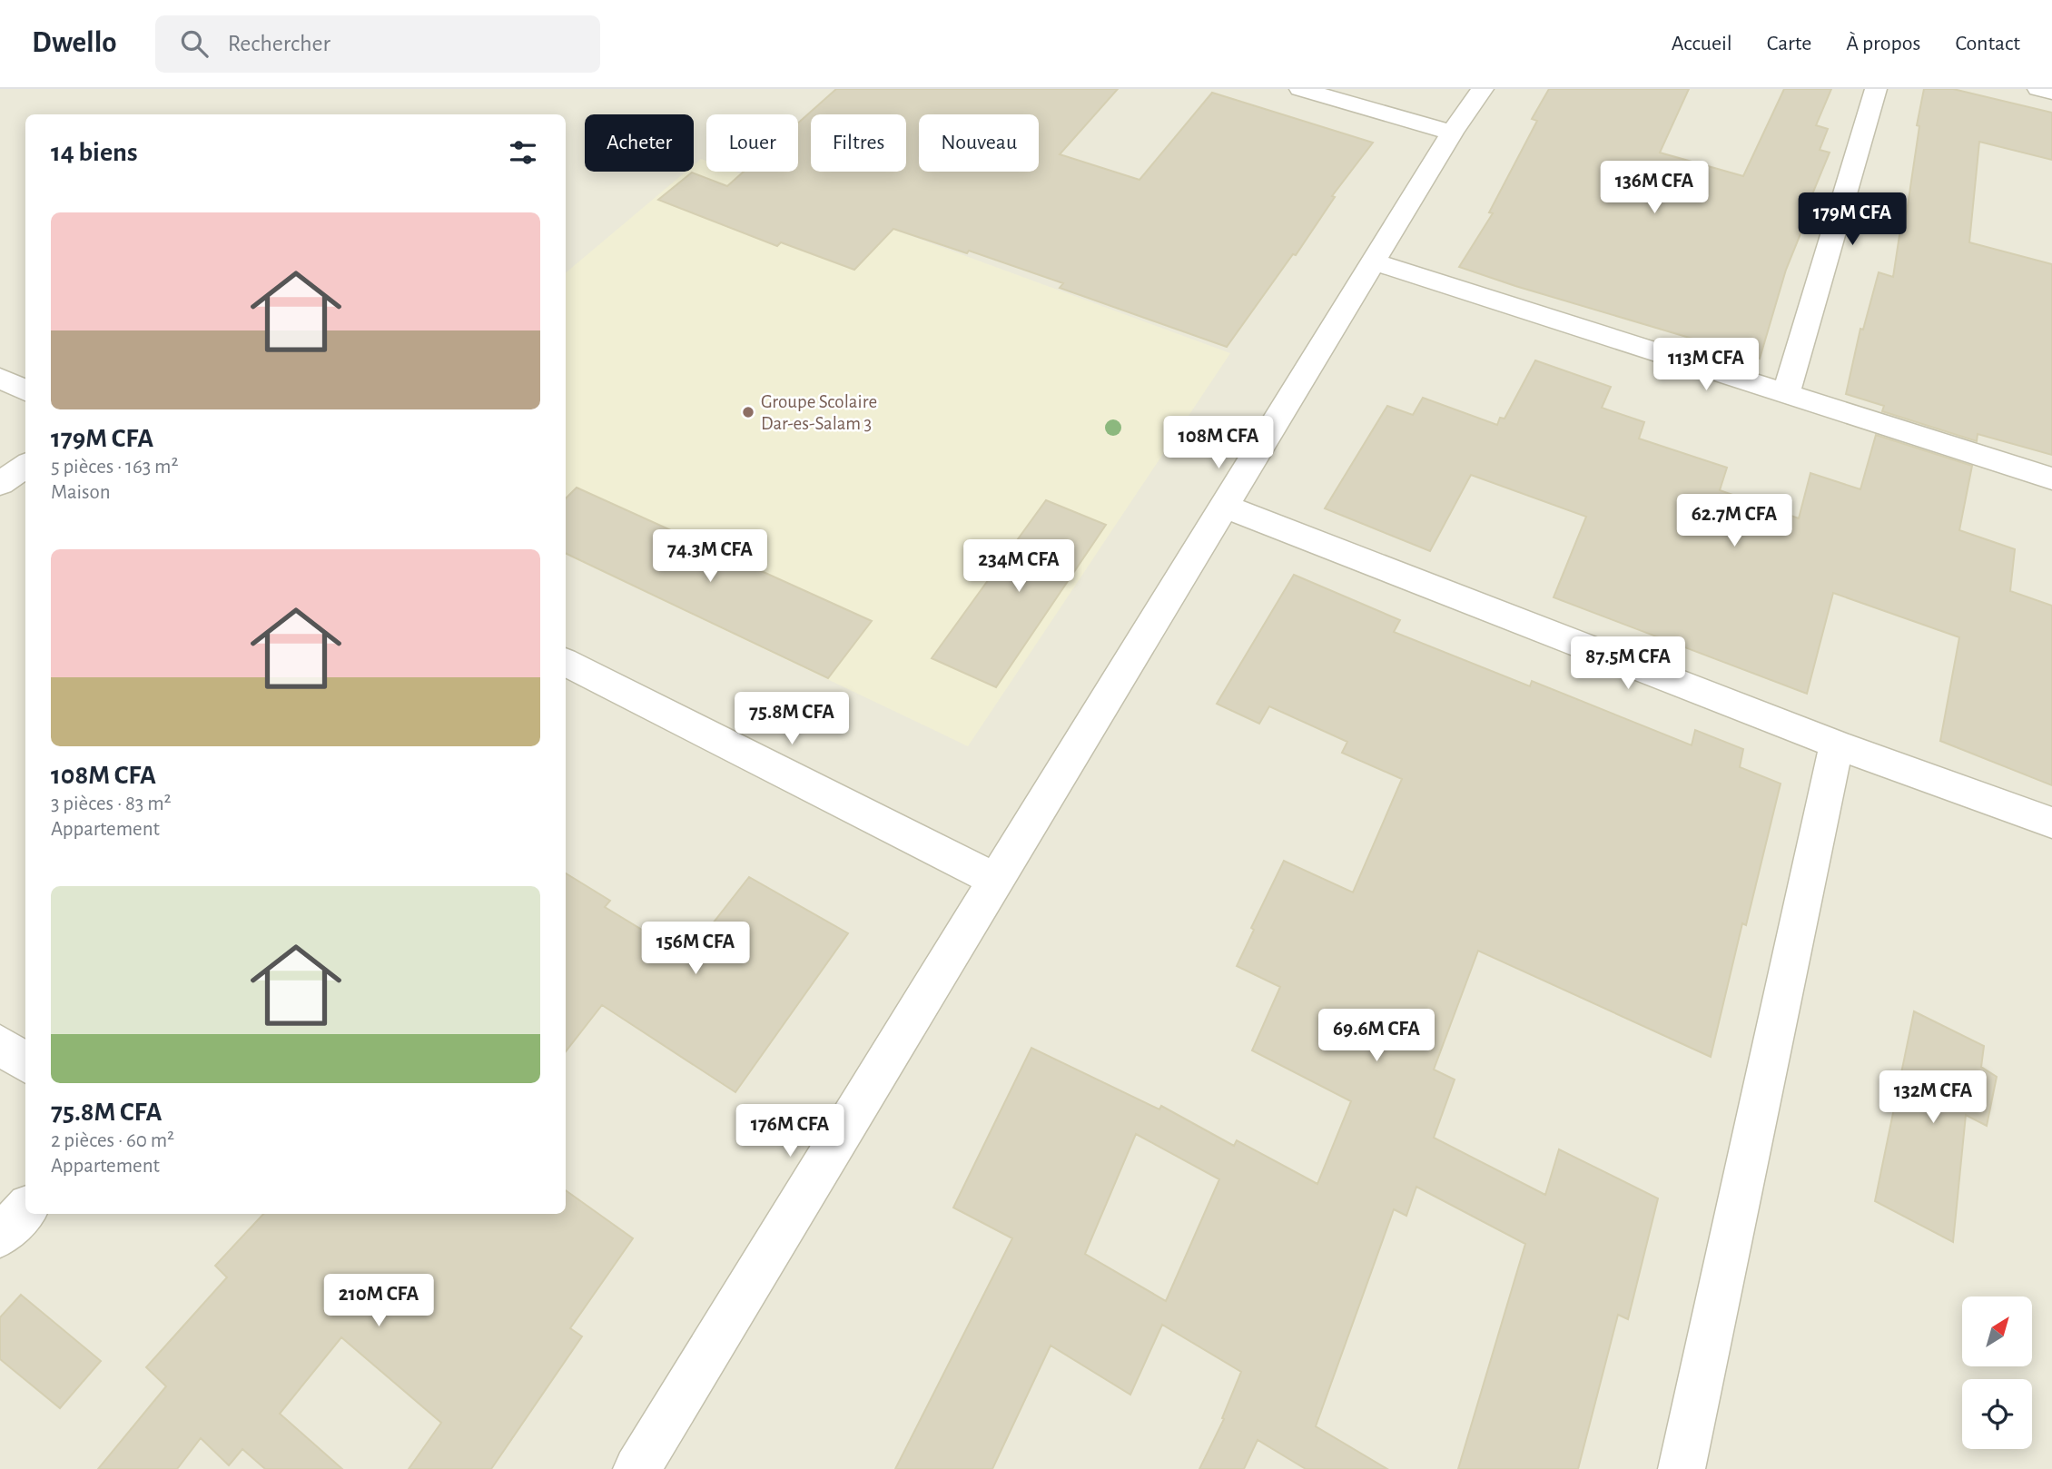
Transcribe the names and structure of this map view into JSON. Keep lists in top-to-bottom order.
{
  "places": ["Groupe Scolaire Dar-es-Salam 3"],
  "north": "top right",
  "page": {
    "header": "Dwello",
    "search": "Rechercher",
    "nav": [
      "Accueil",
      "Carte",
      "À propos",
      "Contact"
    ],
    "chip": [
      "Acheter",
      "Louer",
      "Filtres",
      "Nouveau"
    ],
    "heading": "14 biens",
    "price": [
      "136M CFA",
      "179M CFA",
      "113M CFA",
      "108M CFA",
      "62.7M CFA",
      "74.3M CFA",
      "234M CFA",
      "87.5M CFA",
      "75.8M CFA",
      "156M CFA",
      "69.6M CFA",
      "132M CFA",
      "176M CFA",
      "210M CFA"
    ],
    "list": [
      {
        "name": "179M CFA",
        "note": "5 pièces · 163 m² · Maison"
      },
      {
        "name": "108M CFA",
        "note": "3 pièces · 83 m² · Appartement"
      },
      {
        "name": "75.8M CFA",
        "note": "2 pièces · 60 m² · Appartement"
      }
    ]
  }
}
